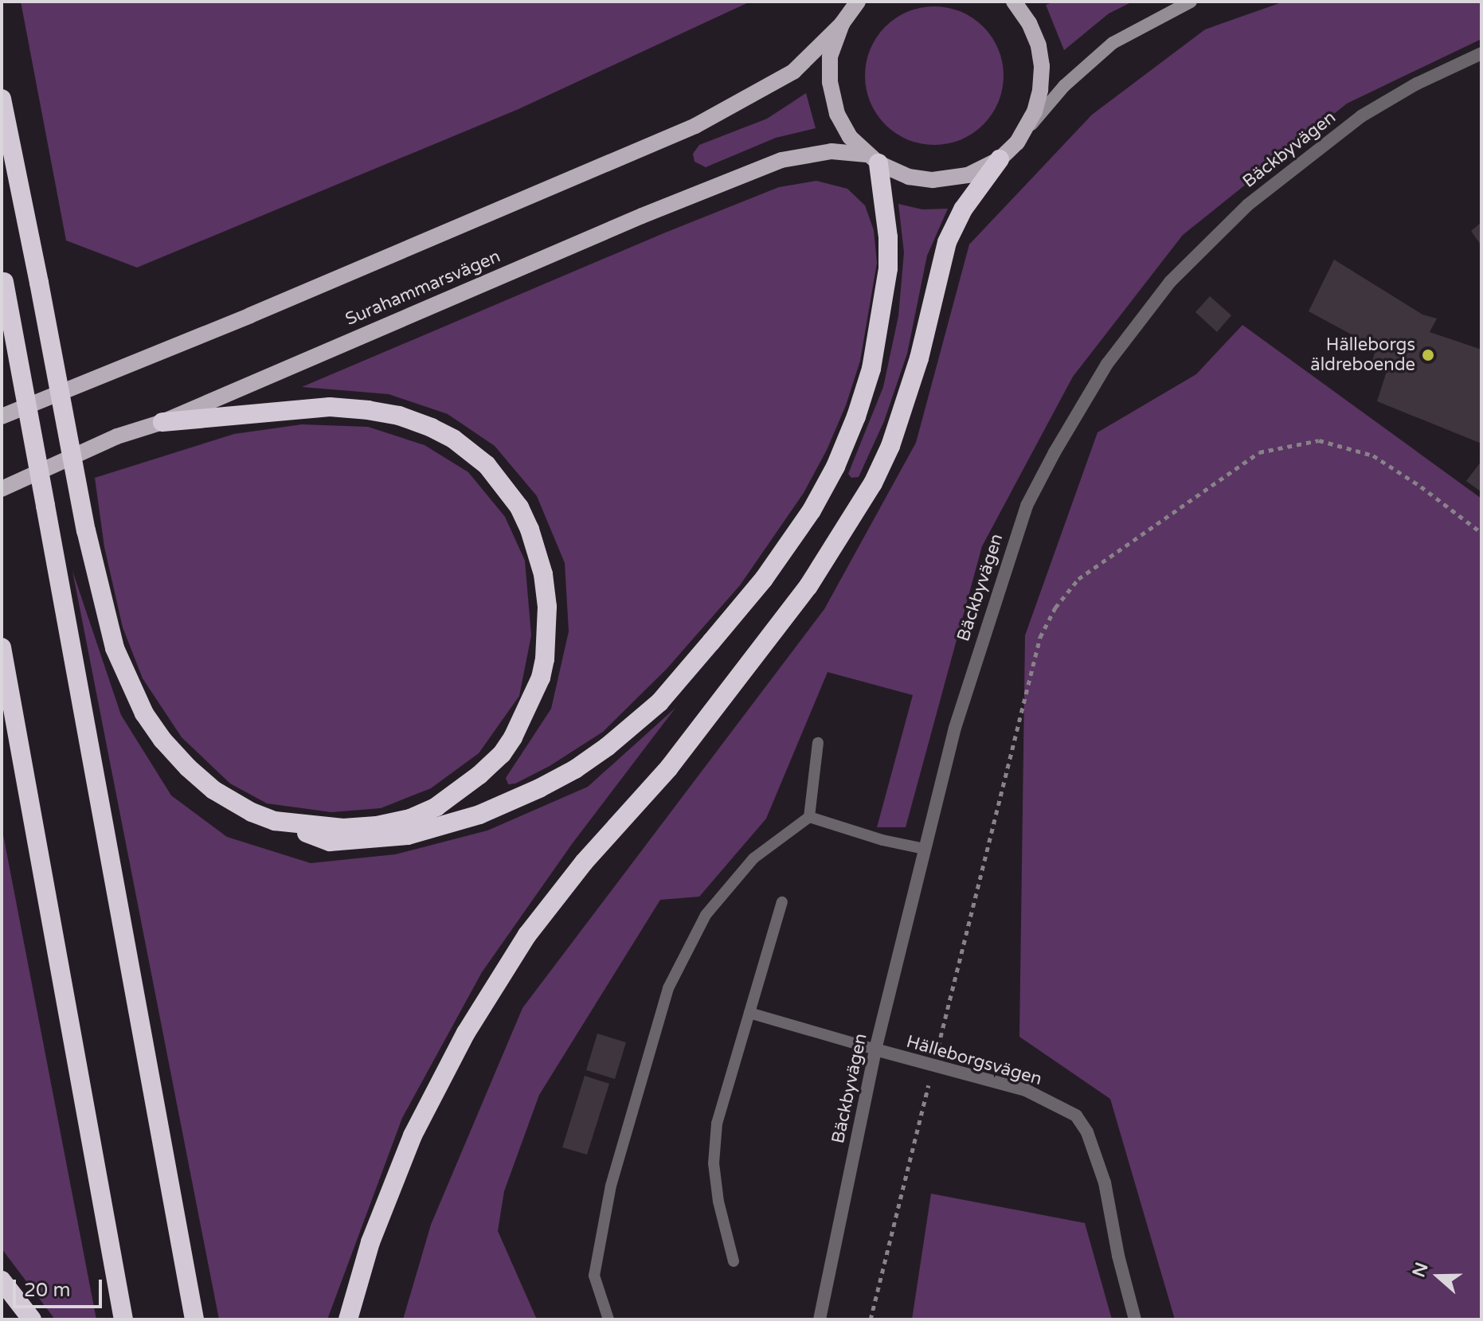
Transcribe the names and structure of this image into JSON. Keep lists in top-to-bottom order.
{
  "streets": {
    "main road": ["Surahammarsvägen"],
    "street": ["Bäckbyvägen", "Hälleborgsvägen"]
  },
  "crossings": [
    ["Bäckbyvägen", "Hälleborgsvägen"]
  ],
  "places": ["Hälleborgs äldreboende"],
  "scale_bar": "20 m",
  "north": "left"
}
